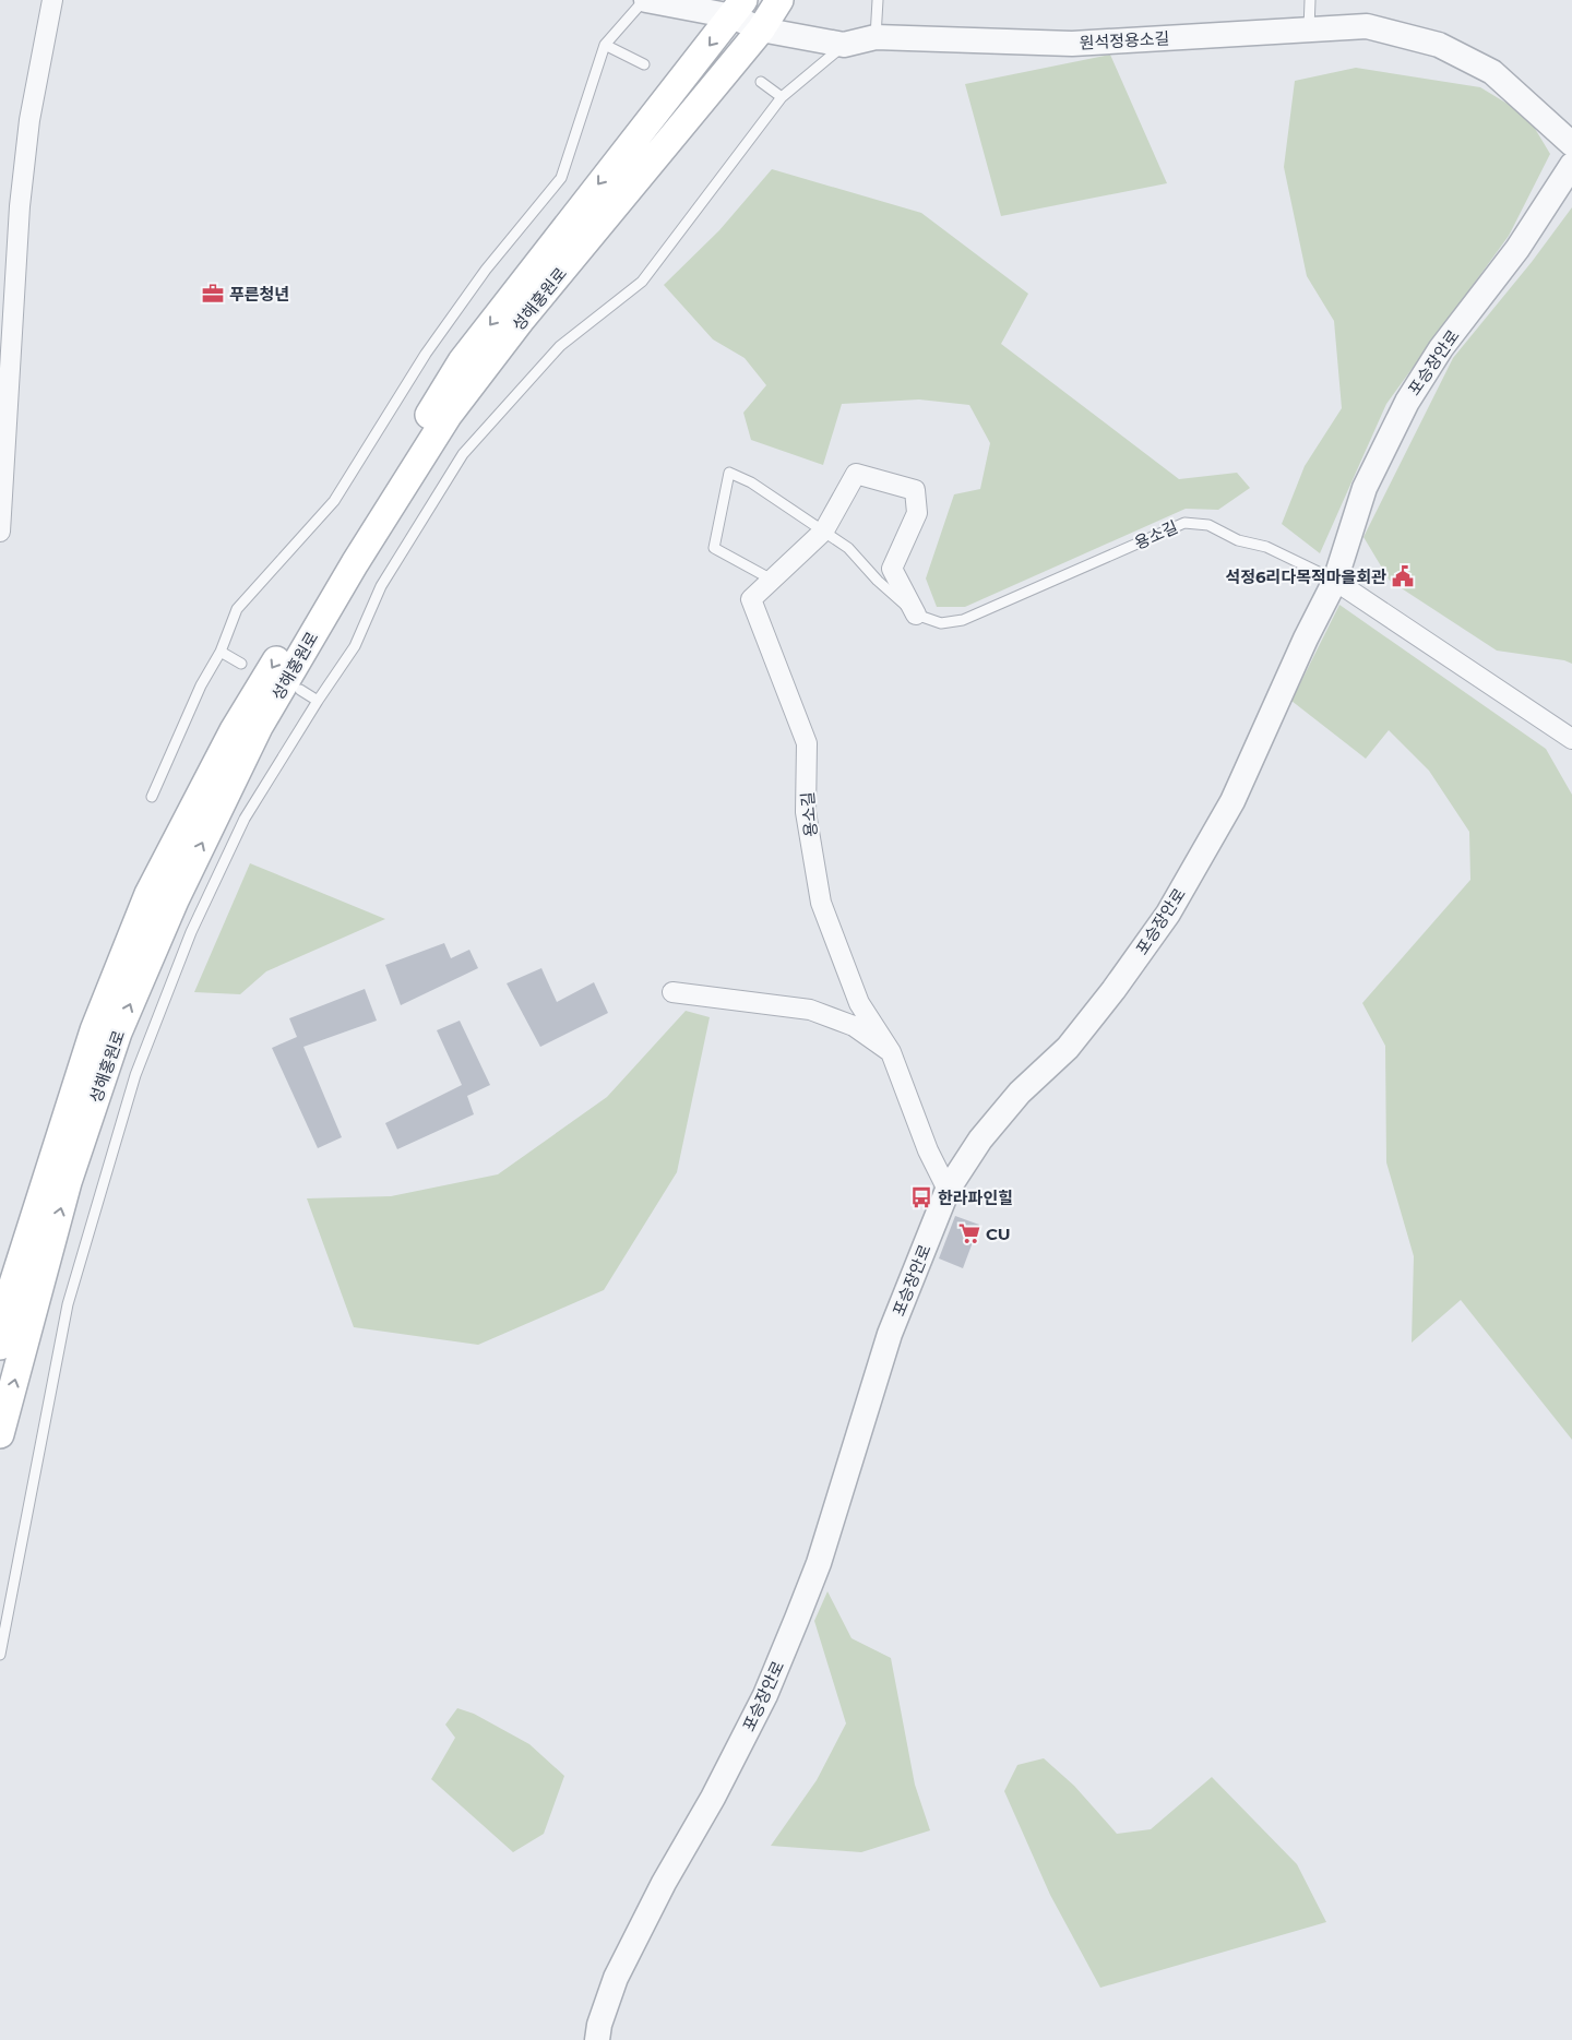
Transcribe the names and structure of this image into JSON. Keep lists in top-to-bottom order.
{
  "streets": {
    "main road": ["성해홍원로"],
    "street": ["원석정용소길", "포승장안로", "용소길"]
  },
  "crossings": [
    ["원석정용소길", "성해홍원로"],
    ["포승장안로", "용소길"]
  ],
  "places": {
    "office": ["푸른청년"],
    "public building": ["석정6리다목적마을회관"],
    "bus stop": ["한라파인힐"],
    "supermarket": ["CU"]
  }
}
